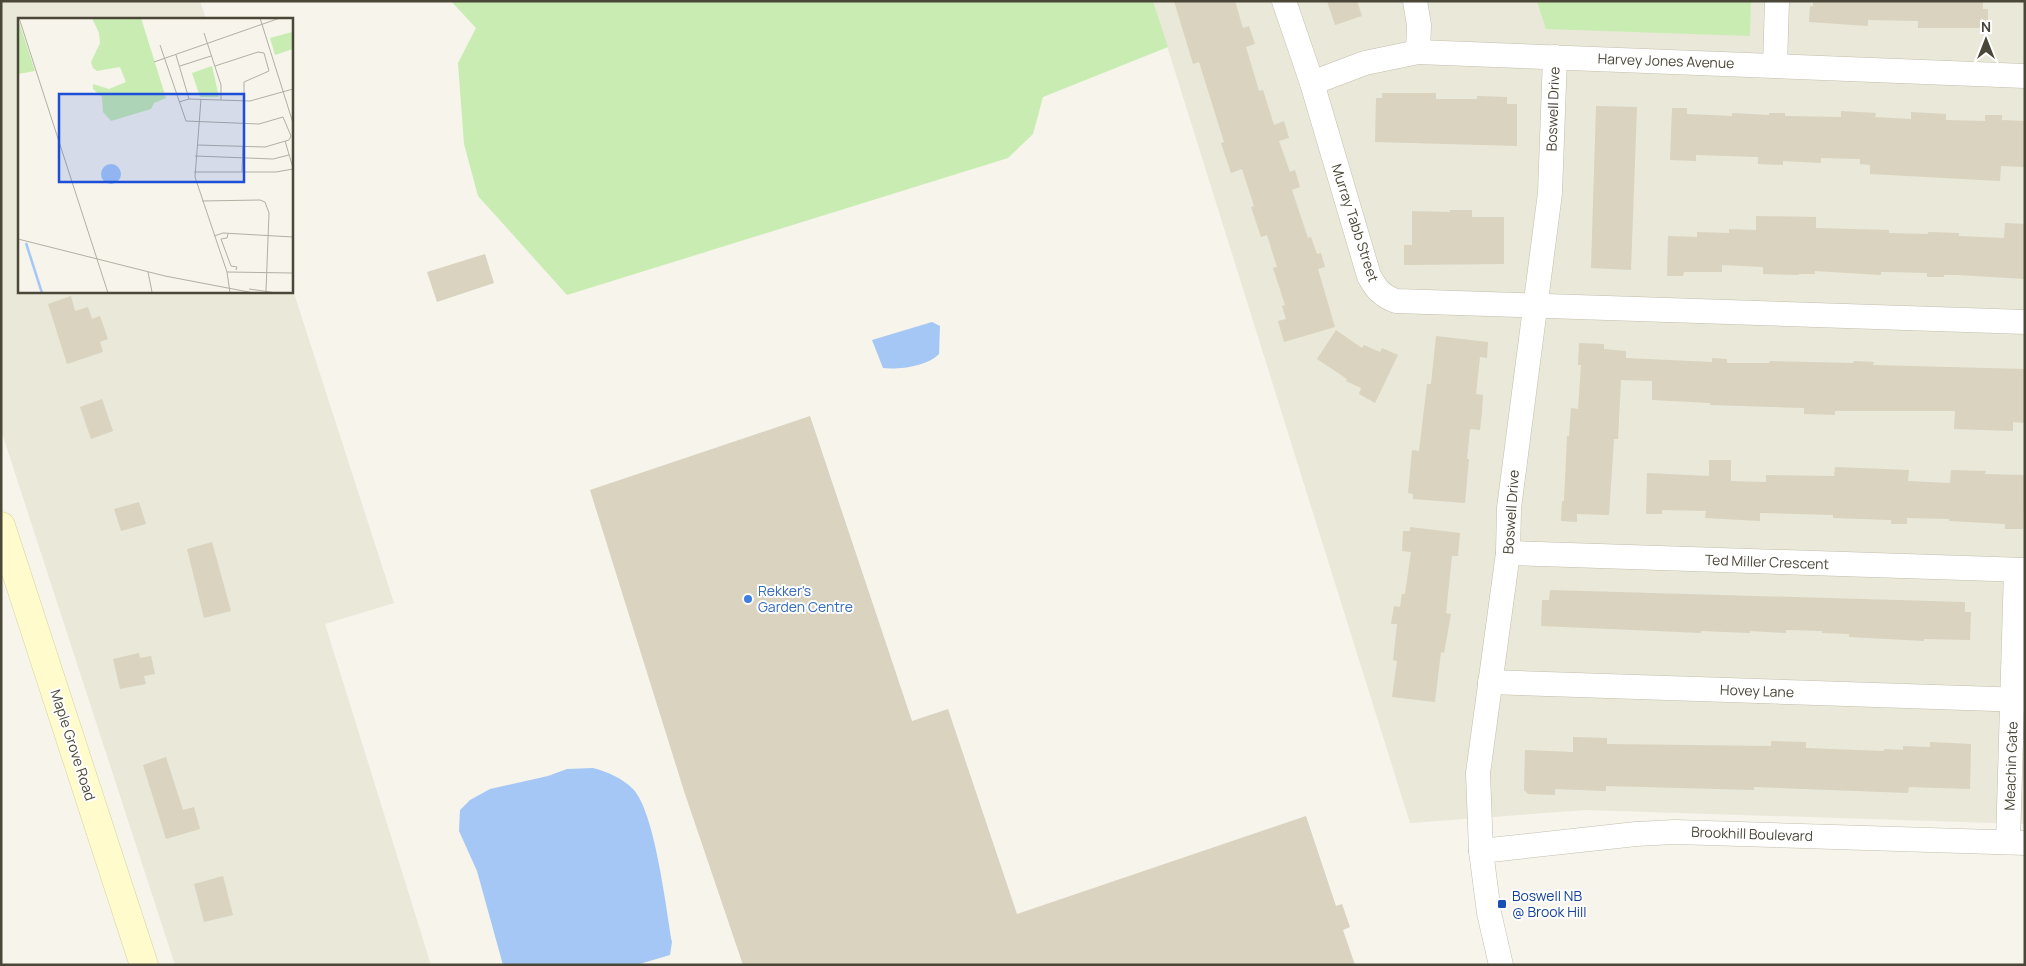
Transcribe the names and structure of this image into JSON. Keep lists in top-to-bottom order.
{
  "streets": {
    "street": [
      "Harvey Jones Avenue",
      "Boswell Drive",
      "Murray Tabb Street",
      "Ted Miller Crescent",
      "Hovey Lane",
      "Maple Grove Road",
      "Meachin Gate",
      "Brookhill Boulevard"
    ]
  },
  "crossings": [
    ["Harvey Jones Avenue", "Boswell Drive"],
    ["Harvey Jones Avenue", "Murray Tabb Street"],
    ["Boswell Drive", "Murray Tabb Street"],
    ["Boswell Drive", "Ted Miller Crescent"],
    ["Boswell Drive", "Hovey Lane"],
    ["Boswell Drive", "Brookhill Boulevard"],
    ["Ted Miller Crescent", "Meachin Gate"],
    ["Hovey Lane", "Meachin Gate"],
    ["Meachin Gate", "Brookhill Boulevard"]
  ],
  "places": {
    "other": ["Rekker's Garden Centre"],
    "transit": ["Boswell NB @ Brook Hill"]
  },
  "north": "top"
}
